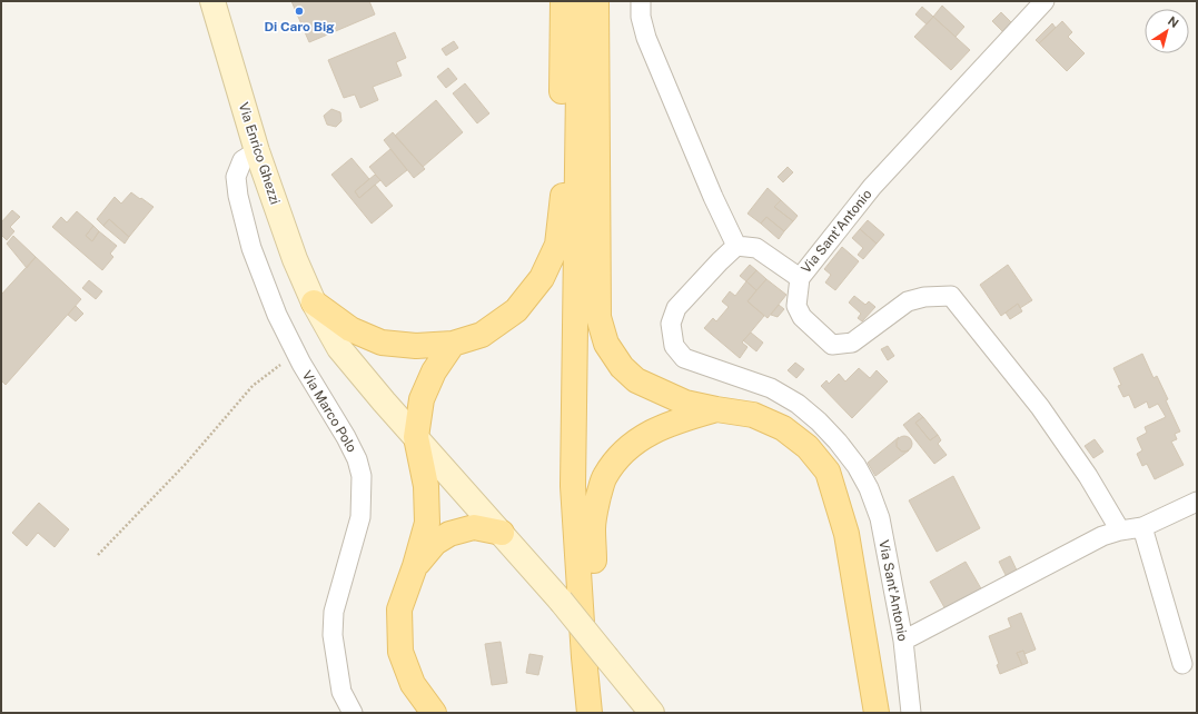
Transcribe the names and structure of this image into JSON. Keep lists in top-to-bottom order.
{
  "streets": {
    "street": ["Via Enrico Ghezzi", "Via Sant'Antonio", "Via Marco Polo"]
  },
  "crossings": [
    ["Via Enrico Ghezzi", "Via Marco Polo"]
  ],
  "places": ["Di Caro Big"],
  "north": "top right"
}
